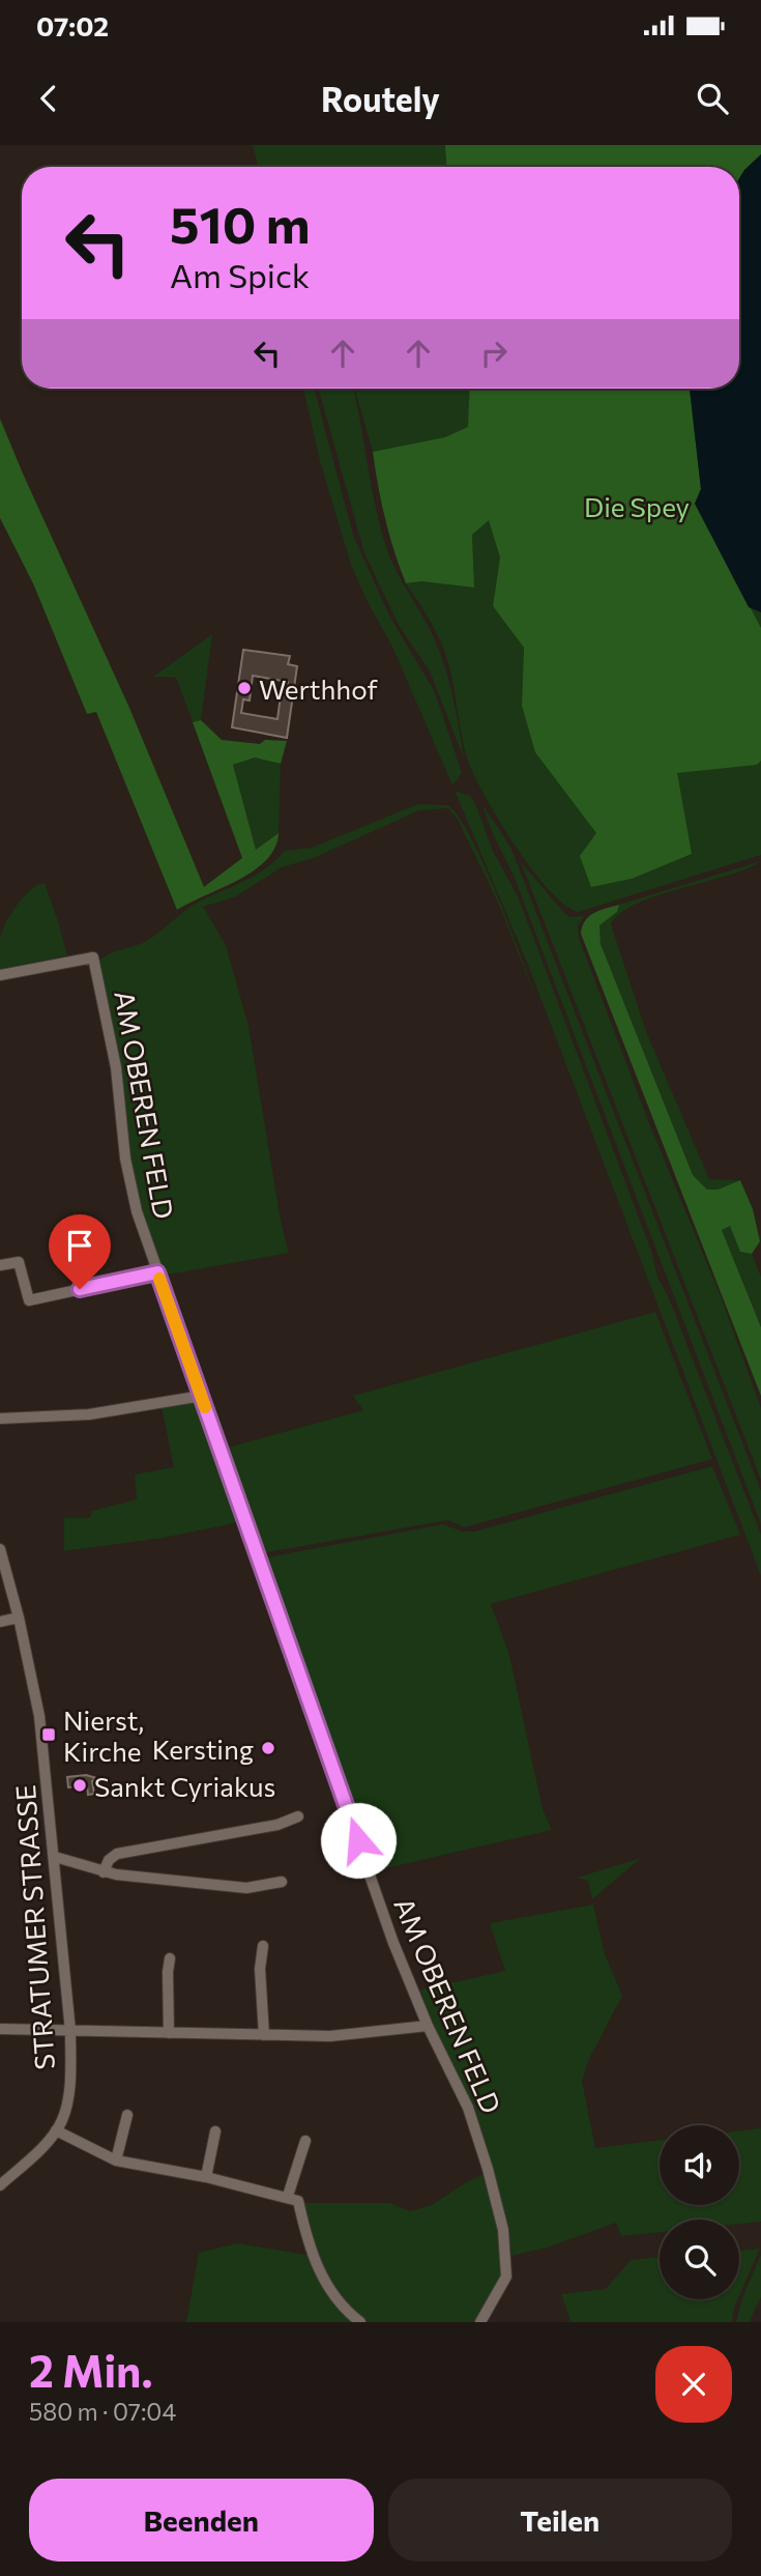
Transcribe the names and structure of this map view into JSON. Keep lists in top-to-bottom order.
{
  "streets": {
    "street": ["AM OBEREN FELD", "STRATUMER STRASSE"]
  },
  "parks": ["Die Spey"],
  "places": {
    "other": ["Werthhof", "Kersting", "Sankt Cyriakus"],
    "transit": ["Nierst, Kirche"]
  },
  "page": {
    "status": "07:02",
    "header": "Routely",
    "turn": ["510 m", "Am Spick"],
    "heading": ["2 Min.", "580 m · 07:04"],
    "buttons": ["Beenden", "Teilen"]
  }
}
